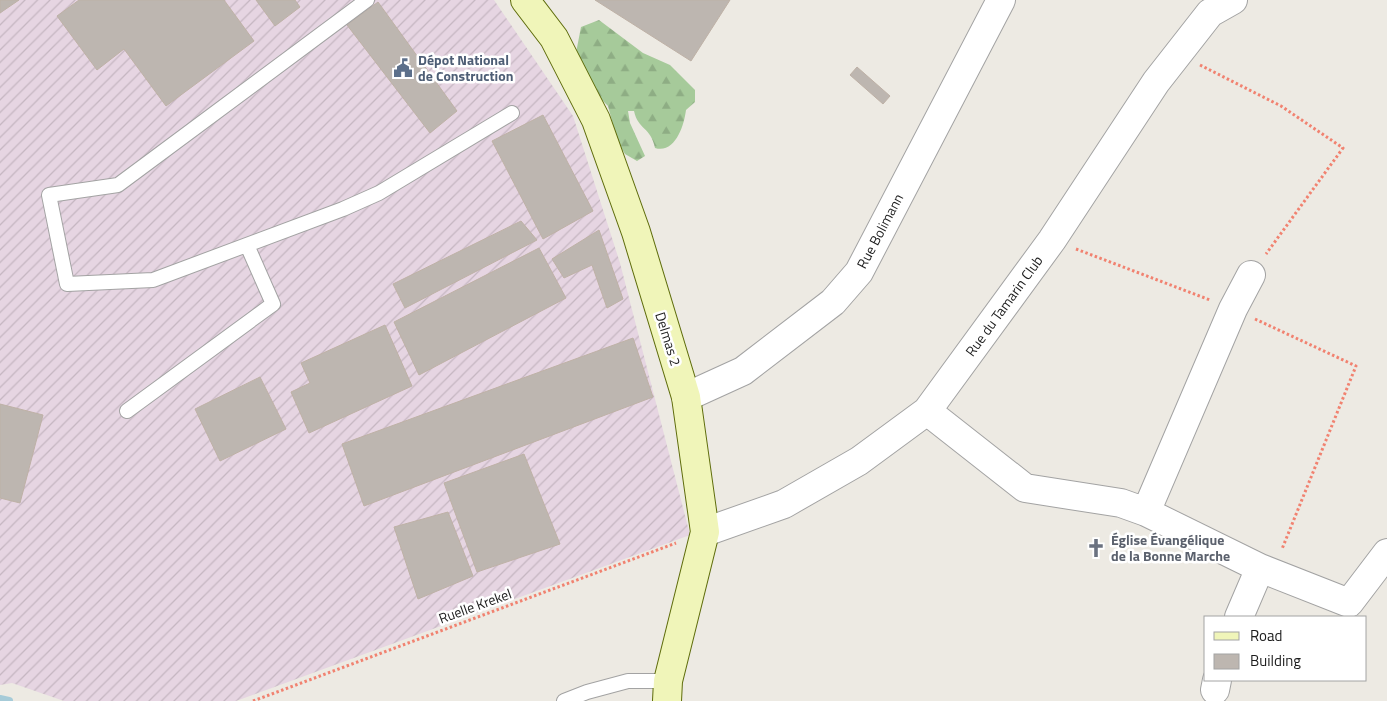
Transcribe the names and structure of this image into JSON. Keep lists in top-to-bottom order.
{
  "streets": {
    "street": ["Rue Bolimann", "Rue du Tamarin Club", "Delmas 2"],
    "path": ["Ruelle Krekel"]
  },
  "crossings": [
    ["Rue Bolimann", "Delmas 2"],
    ["Rue du Tamarin Club", "Delmas 2"],
    ["Rue du Tamarin Club", "Ruelle Krekel"],
    ["Delmas 2", "Ruelle Krekel"]
  ],
  "places": {
    "public building": ["Dépot National de Construction"],
    "church": ["Église Évangélique de la Bonne Marche"]
  },
  "legend": ["Road", "Building"]
}
